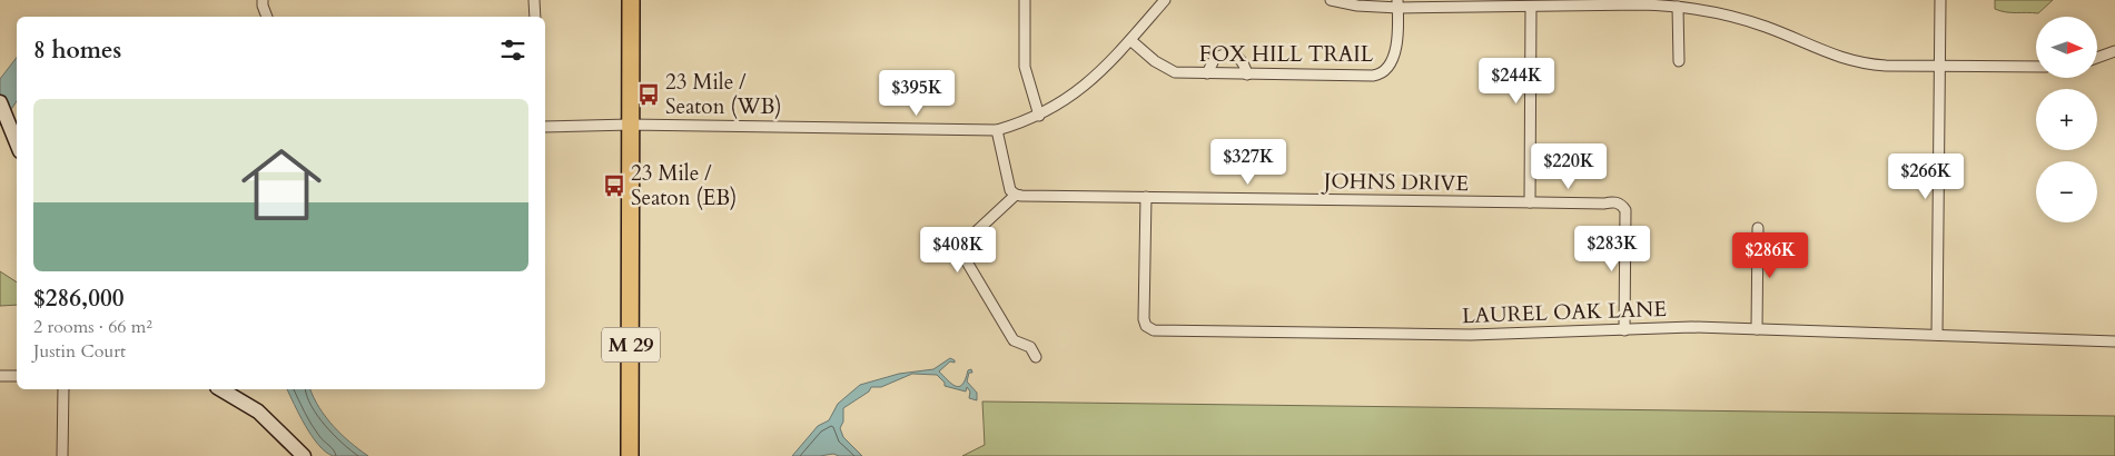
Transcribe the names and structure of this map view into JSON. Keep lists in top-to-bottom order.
{
  "streets": {
    "main road": ["M 29"],
    "street": ["FOX HILL TRAIL", "JOHNS DRIVE", "LAUREL OAK LANE"]
  },
  "crossings": [
    ["JOHNS DRIVE", "LAUREL OAK LANE"]
  ],
  "places": {
    "bus stop": ["23 Mile / Seaton (WB)", "23 Mile / Seaton (EB)"]
  },
  "north": "right",
  "page": {
    "map_buttons": ["+", "−"],
    "heading": "8 homes",
    "price": [
      "$244K",
      "$395K",
      "$327K",
      "$220K",
      "$266K",
      "$283K",
      "$408K",
      "$286K"
    ],
    "list": [
      {
        "name": "$286,000",
        "note": "2 rooms · 66 m² · Justin Court"
      }
    ]
  }
}
